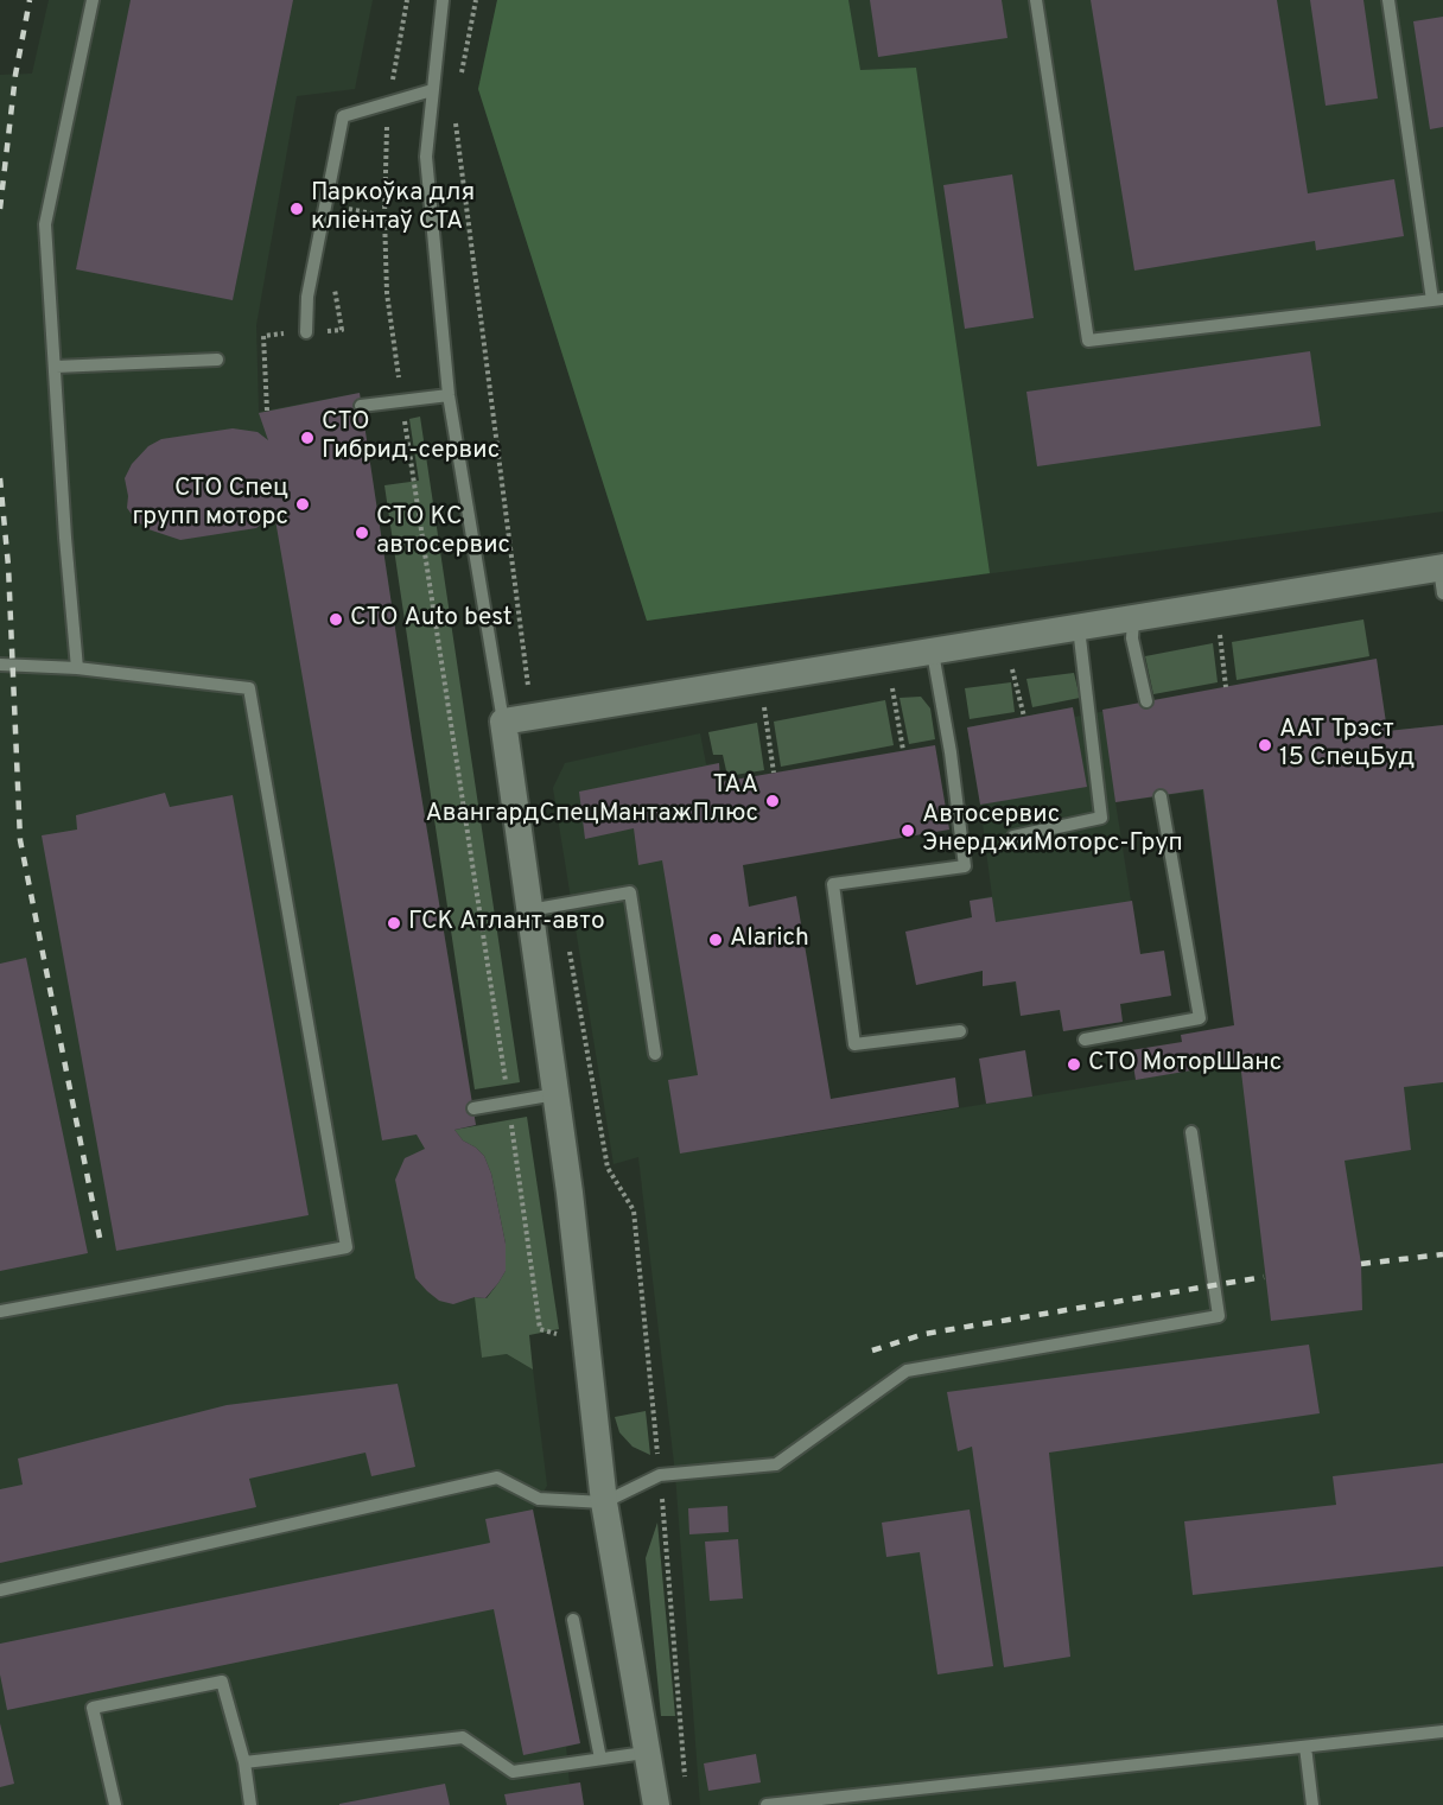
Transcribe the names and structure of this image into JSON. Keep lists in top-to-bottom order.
{
  "places": [
    "Паркоўка для кліентаў СТА",
    "СТО Гибрид-сервис",
    "СТО Спец групп моторс",
    "СТО КС автосервис",
    "СТО Auto best",
    "ААТ Трэст 15 СпецБуд",
    "ТАА АвангардСпецМантажПлюс",
    "Автосервис ЭнерджиМоторс-Груп",
    "ГСК Атлант-авто",
    "Alarich",
    "СТО МоторШанс"
  ]
}
